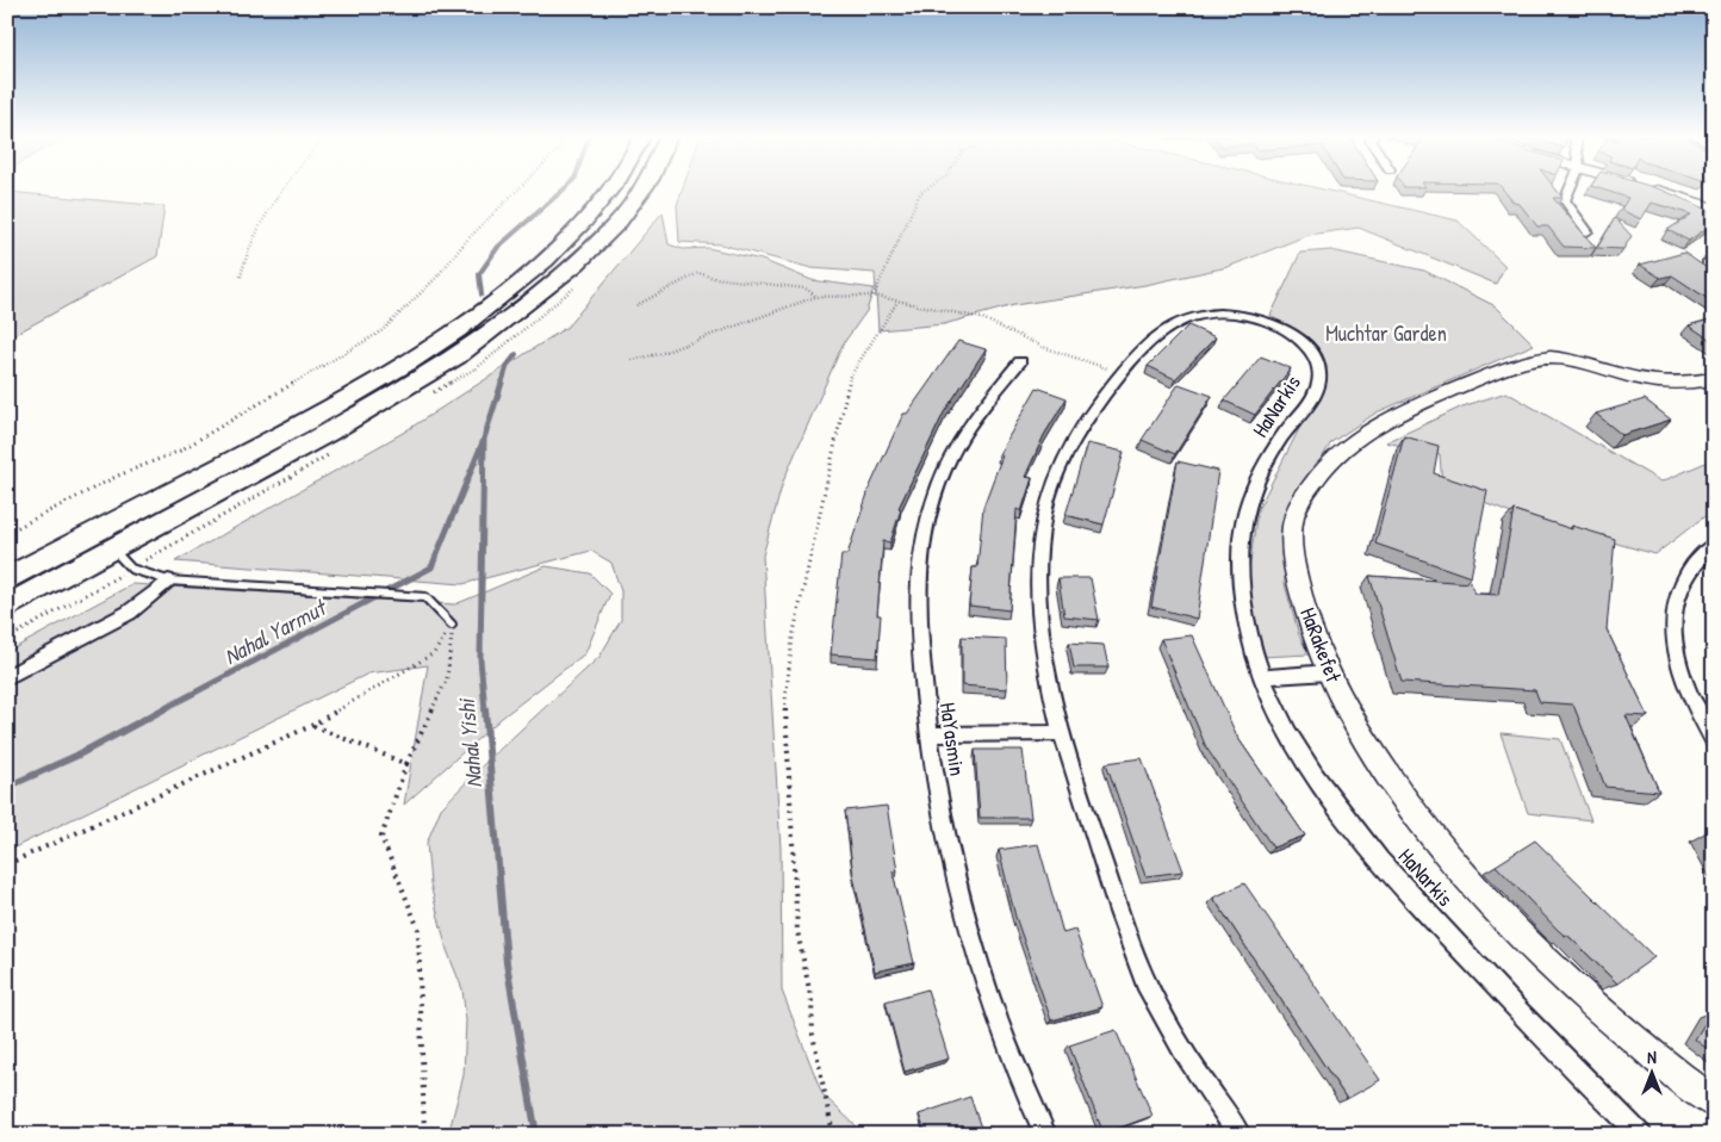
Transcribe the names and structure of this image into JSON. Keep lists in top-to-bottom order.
{
  "streets": {
    "street": ["HaNarkis", "HaRakefet", "HaYasmin"]
  },
  "water": ["Nahal Yarmut", "Nahal Yishi"],
  "parks": ["Muchtar Garden"],
  "north": "top"
}
